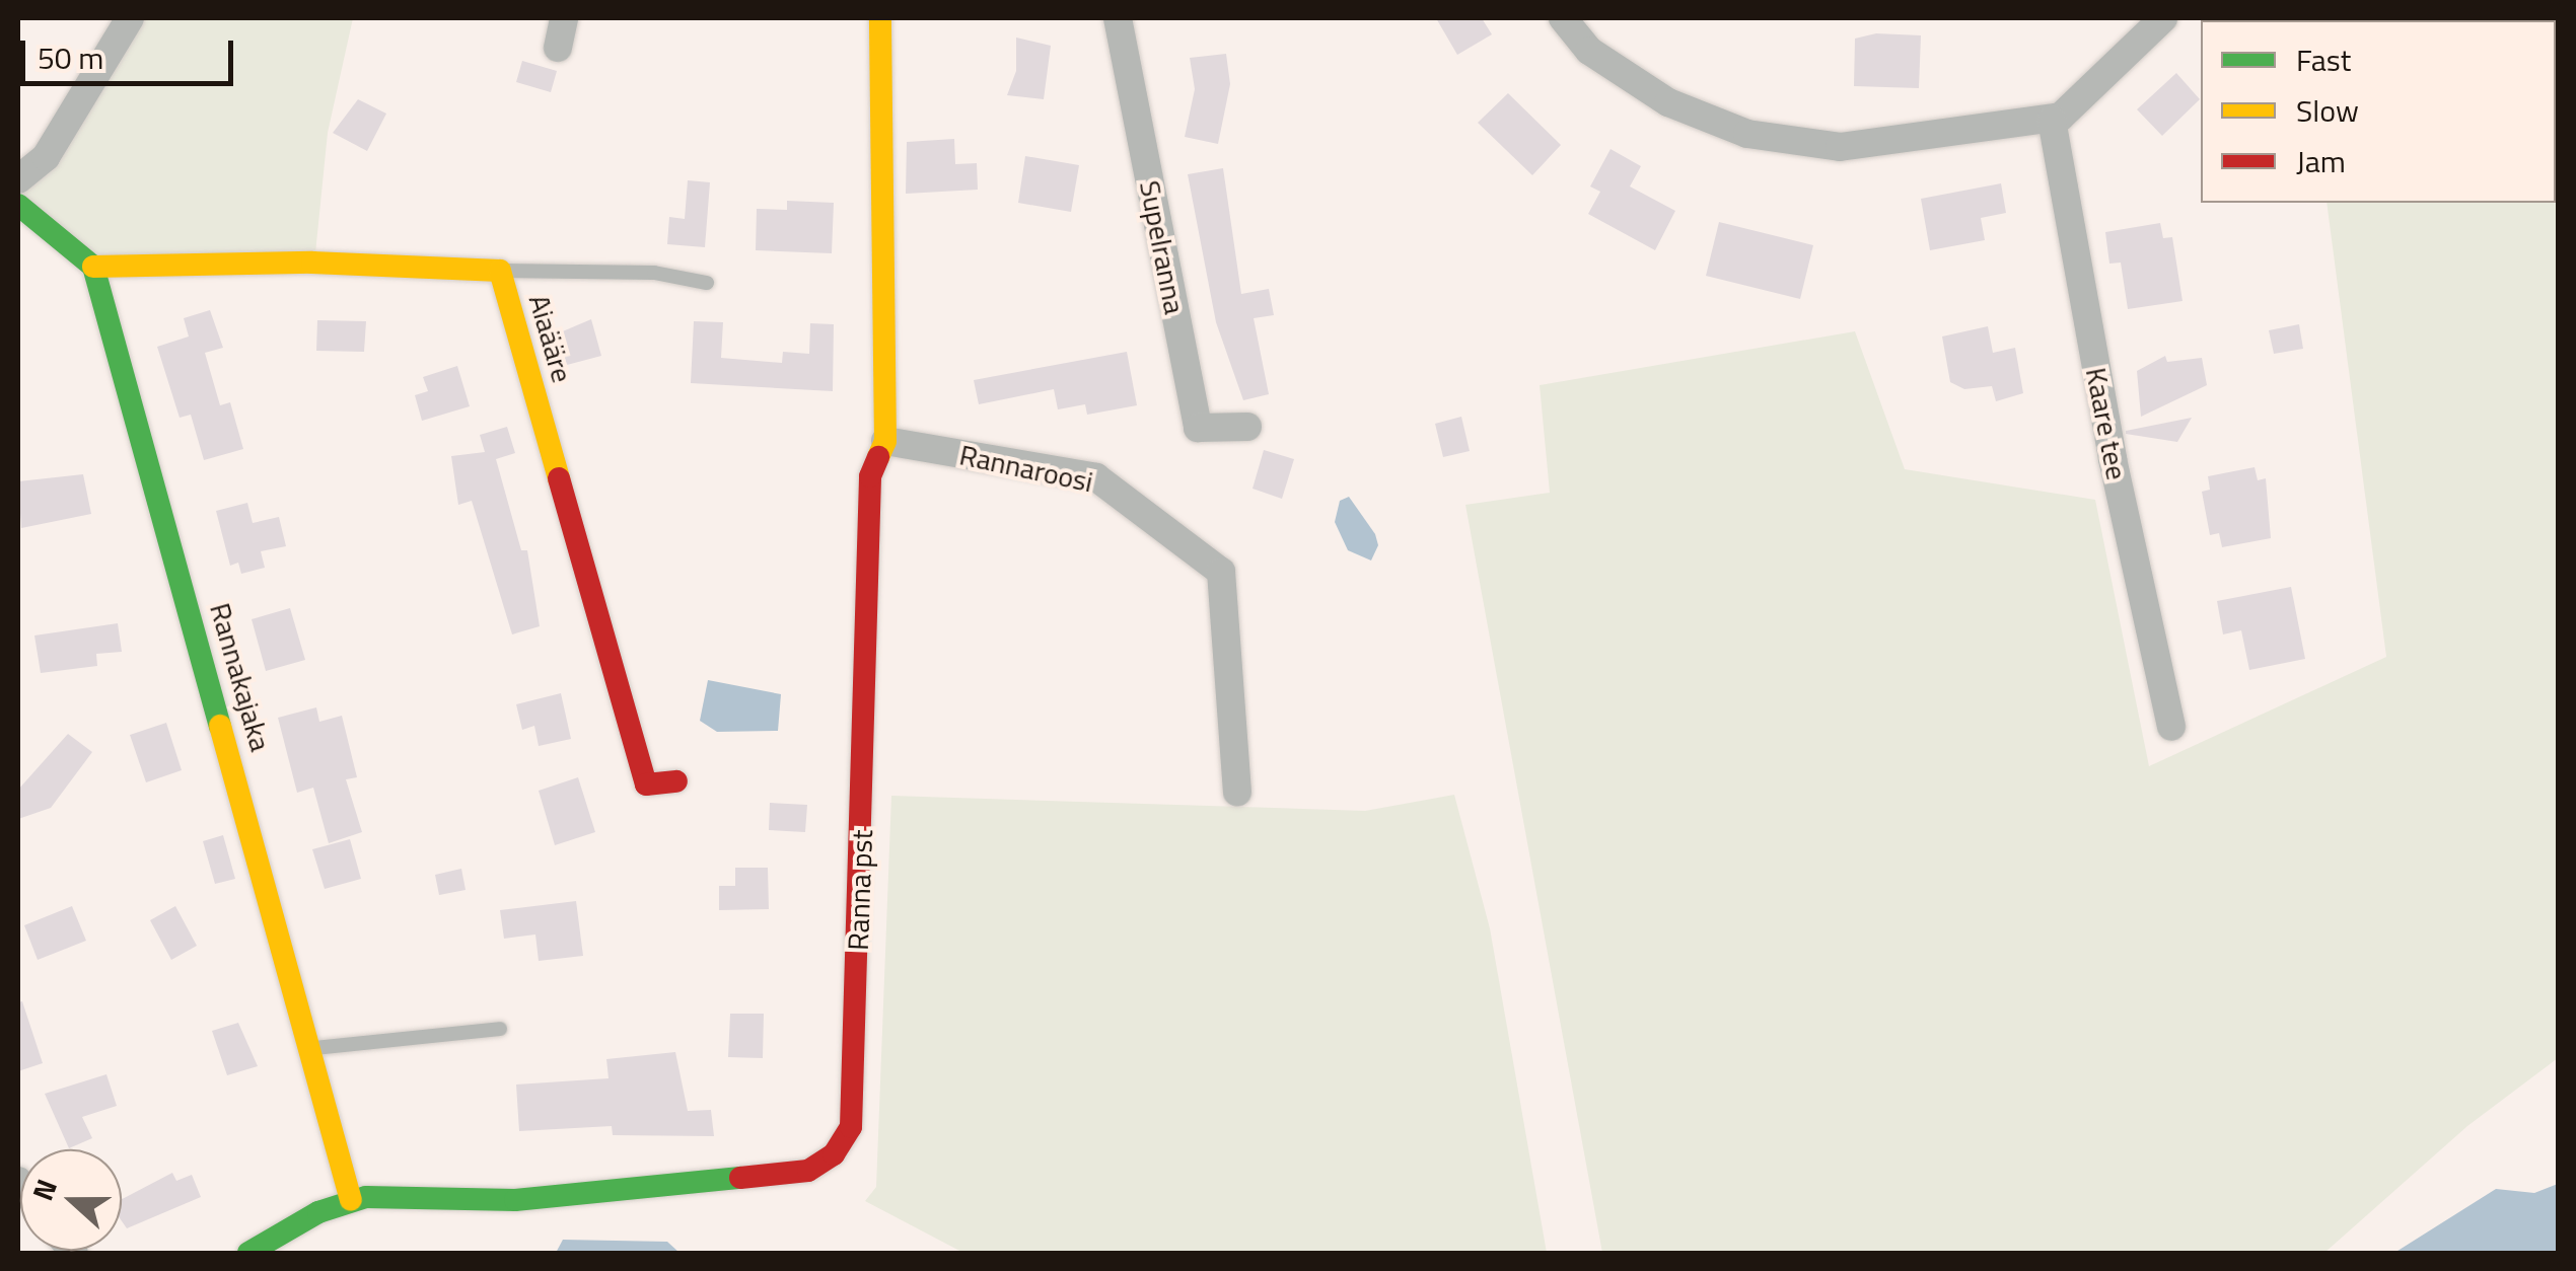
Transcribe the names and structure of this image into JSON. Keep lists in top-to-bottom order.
{
  "streets": {
    "street": [
      "Supelranna",
      "Aiaääre",
      "Kaare tee",
      "Rannaroosi",
      "Rannakajaka",
      "Ranna pst"
    ]
  },
  "crossings": [
    ["Aiaääre", "Rannakajaka"],
    ["Rannaroosi", "Ranna pst"],
    ["Rannakajaka", "Ranna pst"]
  ],
  "legend": ["Fast", "Slow", "Jam"],
  "scale_bar": "50 m",
  "north": "left"
}
